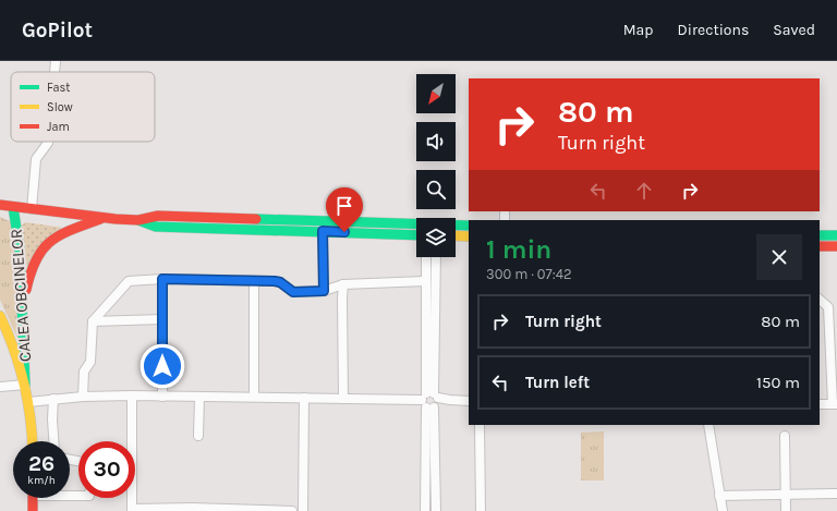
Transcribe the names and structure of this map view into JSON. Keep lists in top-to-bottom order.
{
  "streets": {
    "main road": ["CALEA OBCINELOR"]
  },
  "legend": ["Fast", "Slow", "Jam"],
  "north": "bottom left",
  "page": {
    "header": "GoPilot",
    "nav": ["Map", "Directions", "Saved"],
    "turn": ["80 m", "Turn right"],
    "heading": ["1 min", "300 m · 07:42"],
    "list": [
      {
        "name": "Turn right",
        "value": "80 m"
      },
      {
        "name": "Turn left",
        "value": "150 m"
      }
    ],
    "speed": "26 km/h",
    "limit": "30"
  }
}
